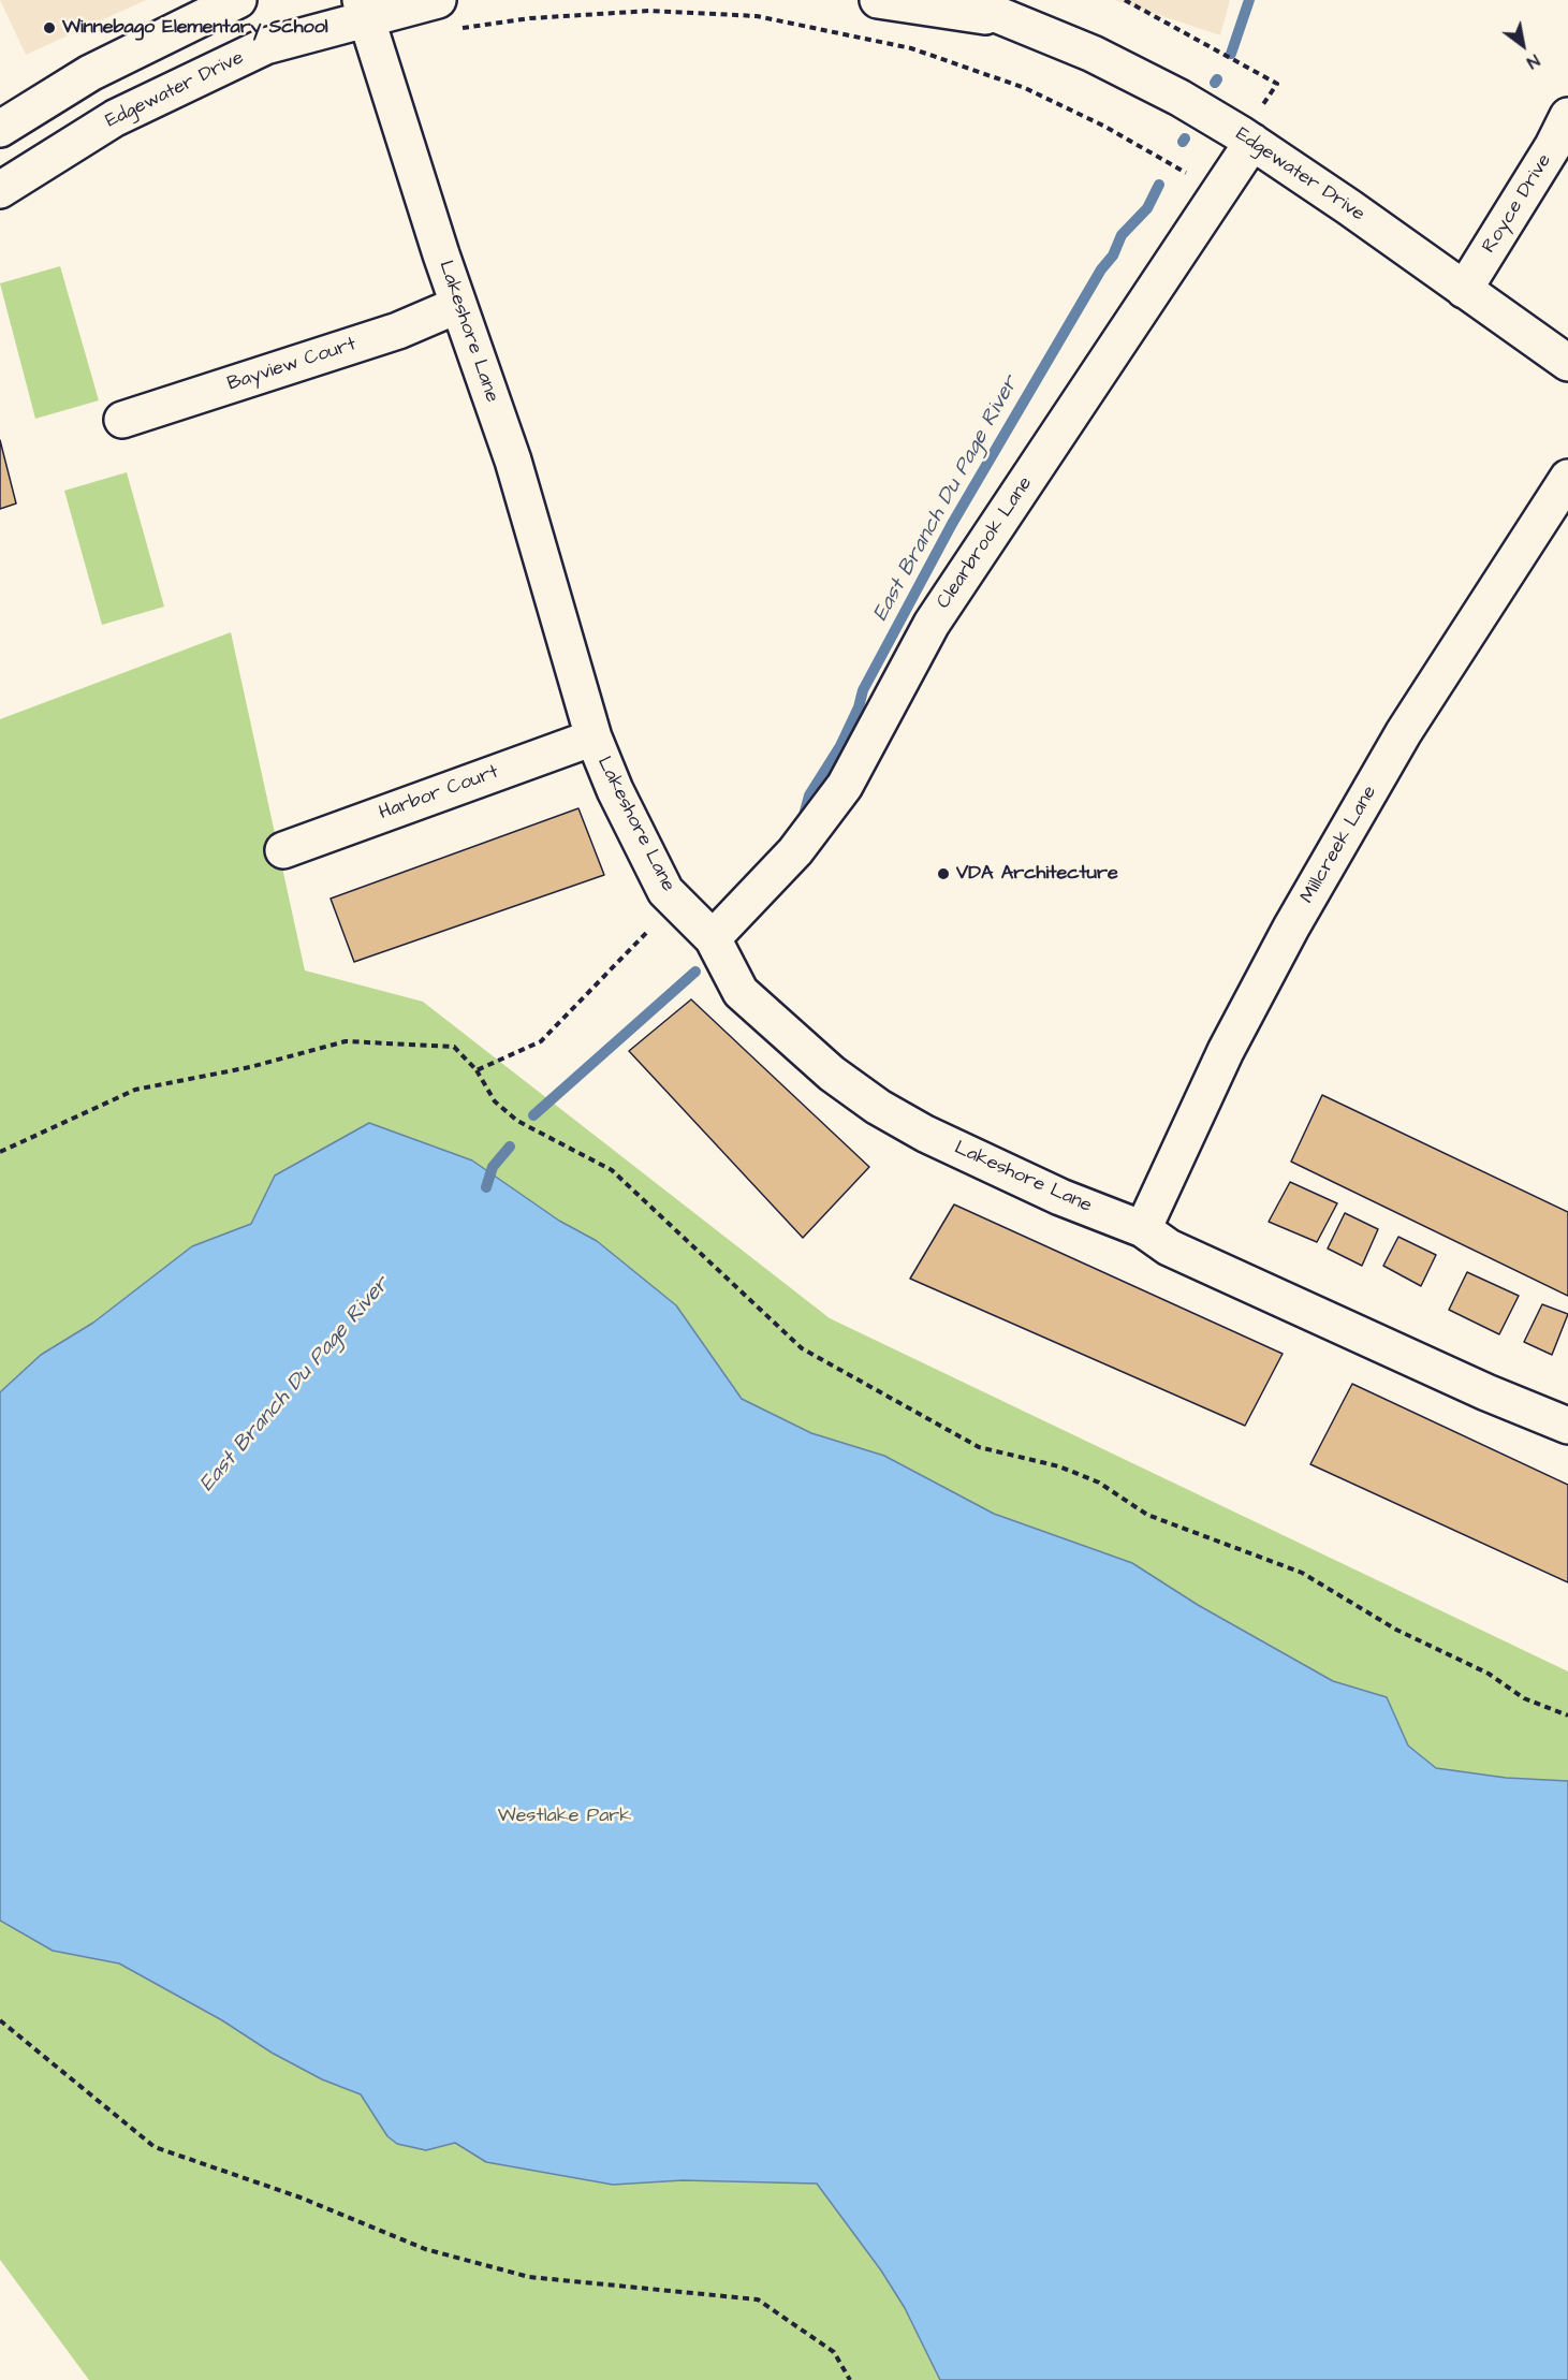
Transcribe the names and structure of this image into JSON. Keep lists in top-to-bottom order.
{
  "streets": {
    "street": [
      "Edgewater Drive",
      "Royce Drive",
      "Lakeshore Lane",
      "Bayview Court",
      "Clearbrook Lane",
      "Harbor Court",
      "Millcreek Lane"
    ]
  },
  "crossings": [
    ["Edgewater Drive", "Royce Drive"],
    ["Edgewater Drive", "Lakeshore Lane"],
    ["Edgewater Drive", "Clearbrook Lane"],
    ["Lakeshore Lane", "Bayview Court"],
    ["Lakeshore Lane", "Clearbrook Lane"],
    ["Lakeshore Lane", "Harbor Court"],
    ["Lakeshore Lane", "Millcreek Lane"]
  ],
  "water": ["East Branch Du Page River"],
  "parks": ["Westlake Park"],
  "places": ["Winnebago Elementary School", "VDA Architecture"],
  "north": "bottom right"
}
